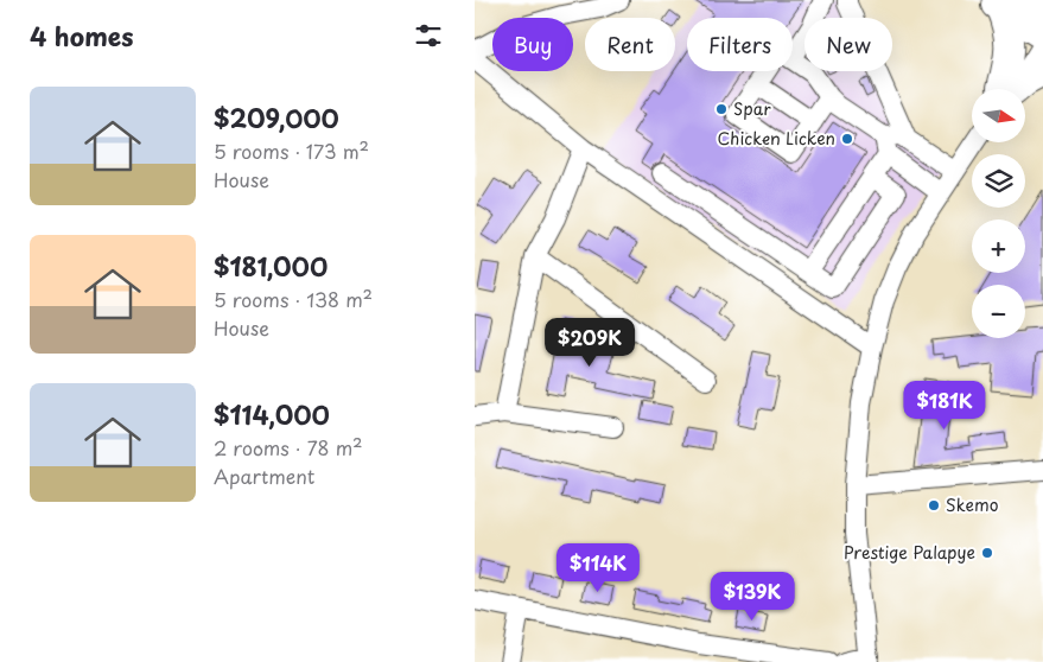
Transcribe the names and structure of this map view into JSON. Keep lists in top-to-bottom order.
{
  "places": [
    "Spar",
    "Chicken Licken",
    "Skemo",
    "Prestige Palapye"
  ],
  "north": "right",
  "page": {
    "heading": "4 homes",
    "chip": [
      "Buy",
      "Rent",
      "Filters",
      "New"
    ],
    "list": [
      {
        "name": "$209,000",
        "note": "5 rooms · 173 m² · House"
      },
      {
        "name": "$181,000",
        "note": "5 rooms · 138 m² · House"
      },
      {
        "name": "$114,000",
        "note": "2 rooms · 78 m² · Apartment"
      }
    ],
    "map_buttons": ["+", "−"],
    "price": [
      "$209K",
      "$181K",
      "$114K",
      "$139K"
    ]
  }
}
